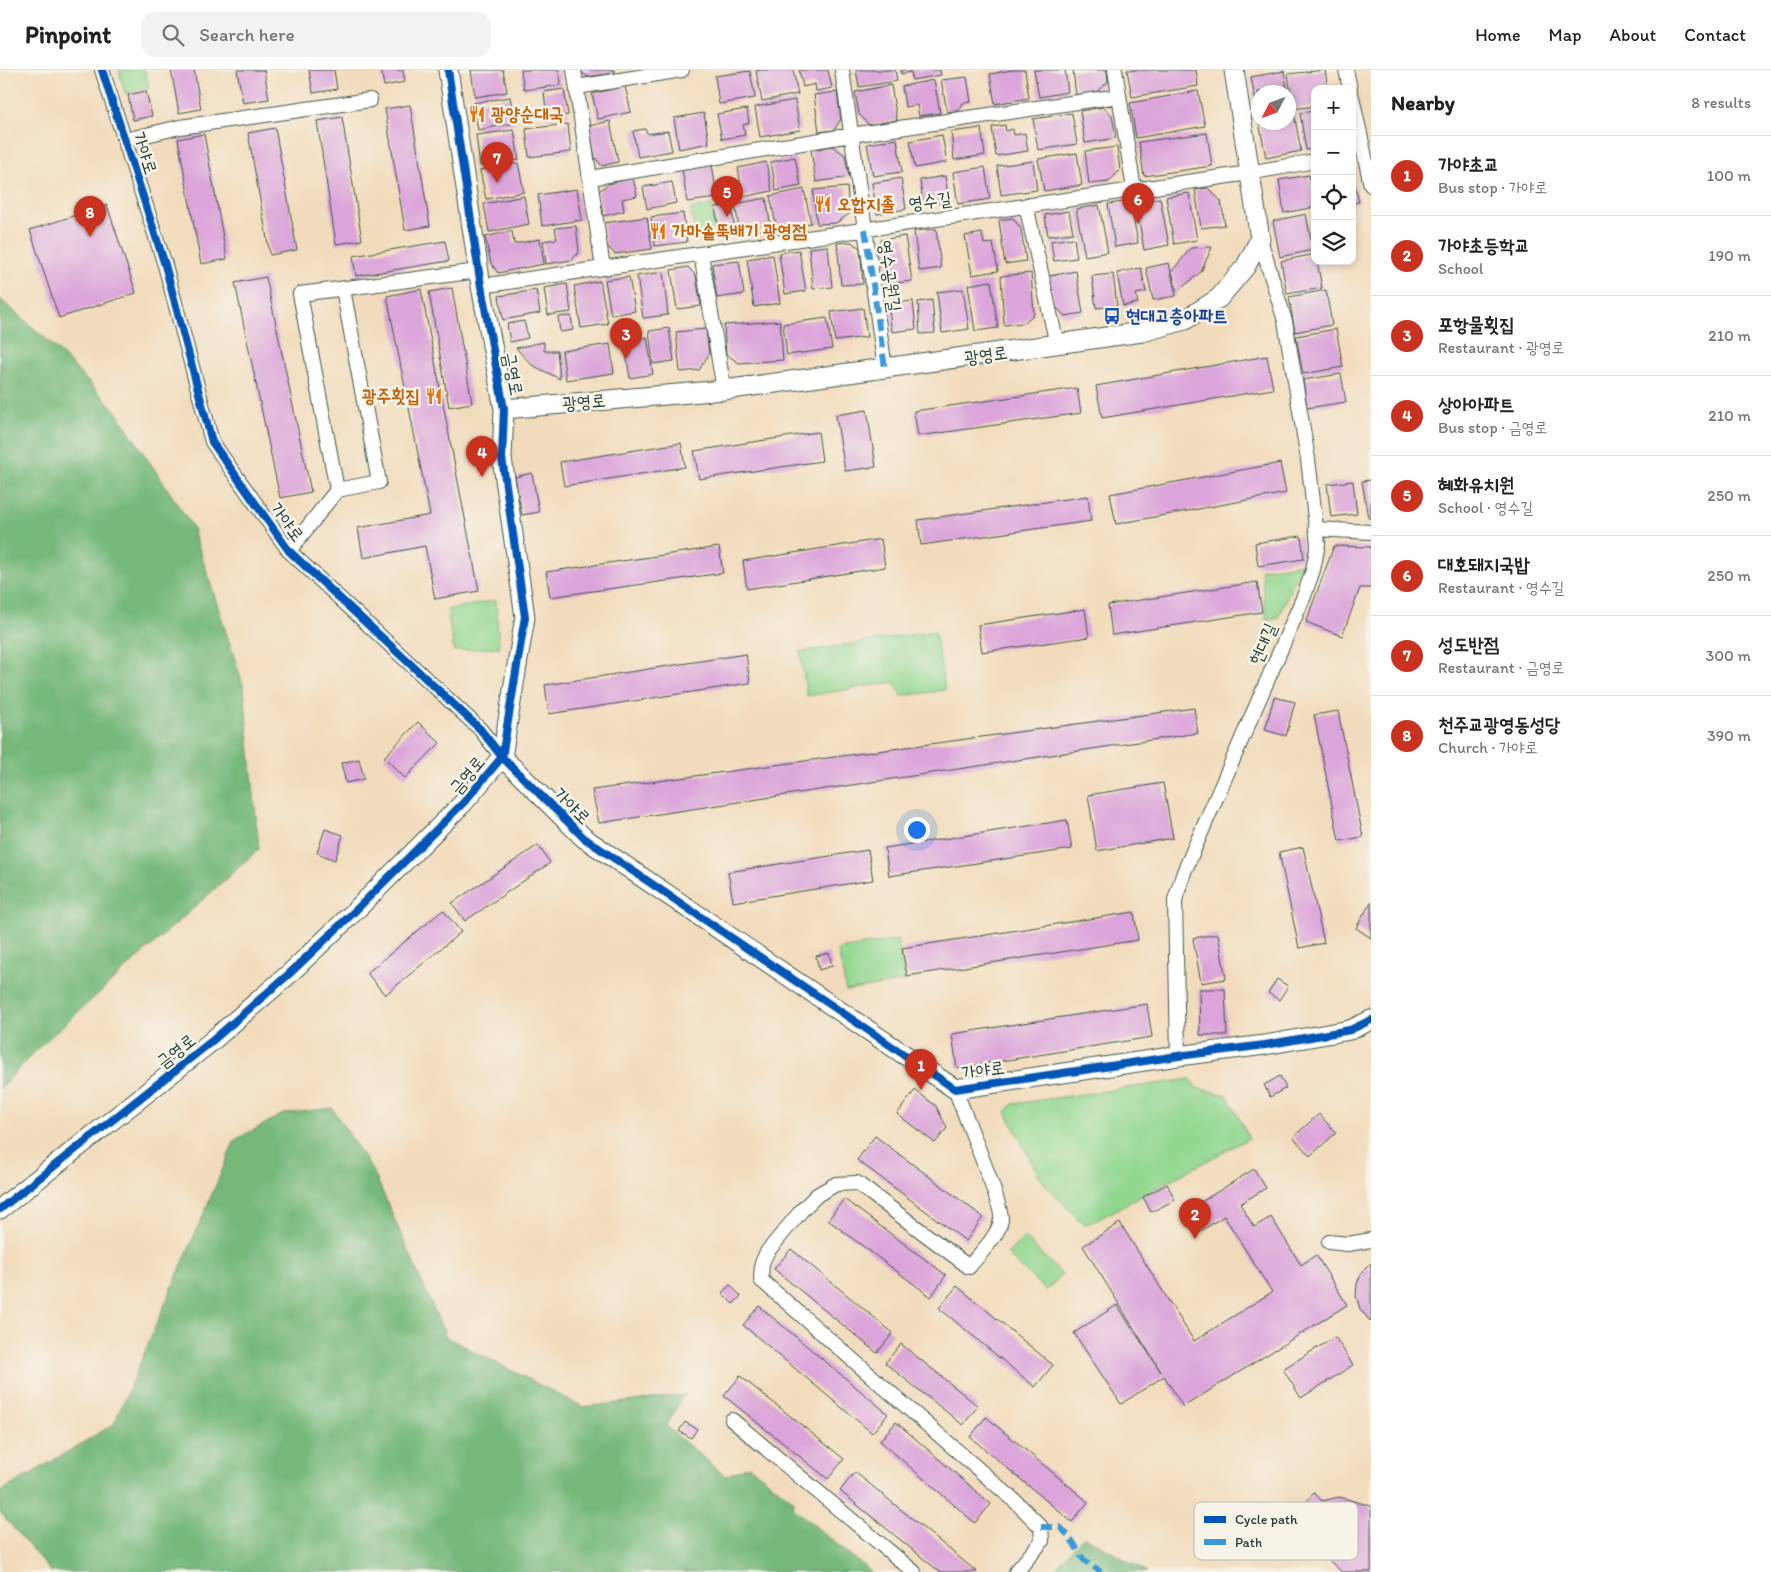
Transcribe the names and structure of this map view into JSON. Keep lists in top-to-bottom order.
{
  "streets": {
    "street": [
      "가야로",
      "영수길",
      "영수공원길",
      "광영로",
      "금영로",
      "현대길"
    ]
  },
  "crossings": [
    ["가야로", "금영로"],
    ["가야로", "현대길"],
    ["영수길", "영수공원길"],
    ["영수길", "금영로"],
    ["영수공원길", "광영로"],
    ["광영로", "금영로"],
    ["광영로", "현대길"]
  ],
  "places": {
    "restaurant": [
      "광양순대국",
      "오합지졸",
      "가마솥뚝배기 광영점",
      "광주횟집"
    ],
    "bus stop": ["현대고층아파트"]
  },
  "legend": ["Cycle path", "Path"],
  "north": "bottom left",
  "page": {
    "header": "Pinpoint",
    "search": "Search here",
    "nav": [
      "Home",
      "Map",
      "About",
      "Contact"
    ],
    "heading": ["Nearby", "8 results"],
    "map_buttons": ["+", "−"],
    "list": [
      {
        "mark": "1",
        "name": "가야초교",
        "note": "Bus stop · 가야로",
        "value": "100 m"
      },
      {
        "mark": "2",
        "name": "가야초등학교",
        "note": "School",
        "value": "190 m"
      },
      {
        "mark": "3",
        "name": "포항물횟집",
        "note": "Restaurant · 광영로",
        "value": "210 m"
      },
      {
        "mark": "4",
        "name": "상아아파트",
        "note": "Bus stop · 금영로",
        "value": "210 m"
      },
      {
        "mark": "5",
        "name": "혜화유치원",
        "note": "School · 영수길",
        "value": "250 m"
      },
      {
        "mark": "6",
        "name": "대호돼지국밥",
        "note": "Restaurant · 영수길",
        "value": "250 m"
      },
      {
        "mark": "7",
        "name": "성도반점",
        "note": "Restaurant · 금영로",
        "value": "300 m"
      },
      {
        "mark": "8",
        "name": "천주교광영동성당",
        "note": "Church · 가야로",
        "value": "390 m"
      }
    ],
    "pins": [
      "7",
      "5",
      "6",
      "8",
      "3",
      "4",
      "1",
      "2"
    ]
  }
}
